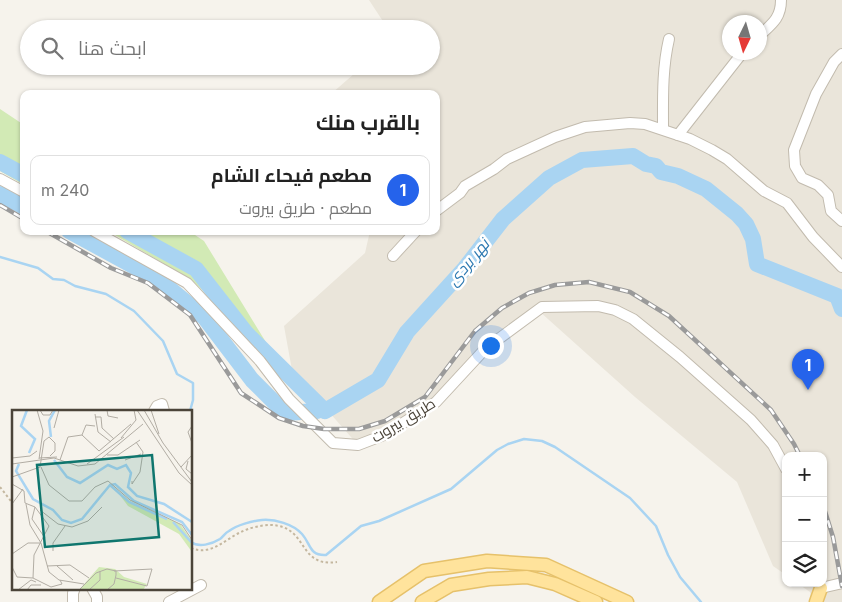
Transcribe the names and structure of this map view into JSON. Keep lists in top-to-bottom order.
{
  "streets": {
    "street": ["طريق بيروت"]
  },
  "water": ["نهر بردى"],
  "north": "bottom",
  "page": {
    "search": "ابحث هنا",
    "heading": "بالقرب منك",
    "list": [
      {
        "mark": "1",
        "name": "مطعم فيحاء الشام",
        "note": "مطعم · طريق بيروت",
        "value": "240 m"
      }
    ],
    "pins": "1",
    "map_buttons": ["+", "−"]
  }
}
